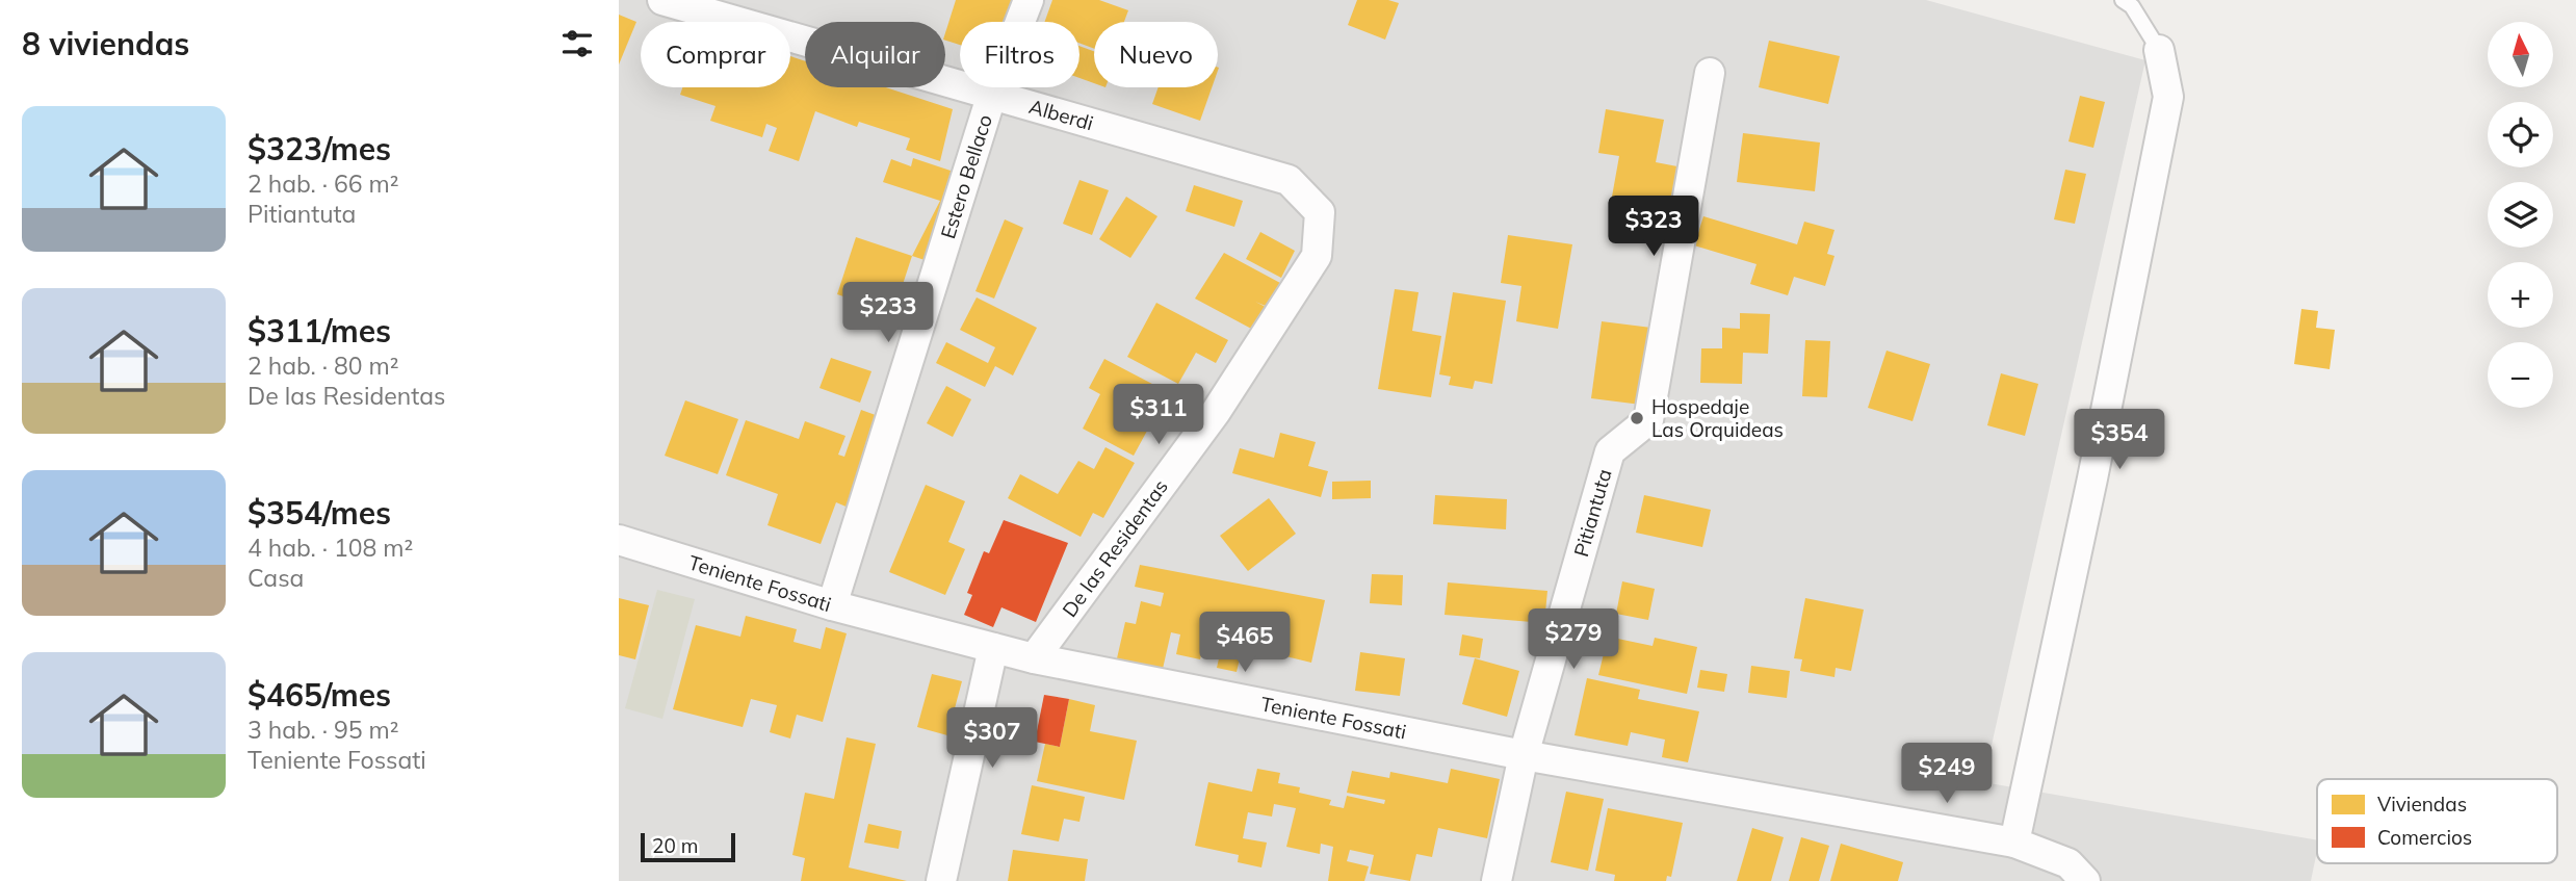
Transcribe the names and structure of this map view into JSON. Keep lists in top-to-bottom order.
{
  "streets": {
    "street": [
      "Alberdi",
      "Estero Bellaco",
      "Pitiantuta",
      "De las Residentas",
      "Teniente Fossati"
    ]
  },
  "crossings": [
    ["Alberdi", "Estero Bellaco"],
    ["Alberdi", "De las Residentas"],
    ["Estero Bellaco", "Teniente Fossati"],
    ["Pitiantuta", "Teniente Fossati"],
    ["De las Residentas", "Teniente Fossati"]
  ],
  "places": ["Hospedaje Las Orquideas"],
  "legend": ["Viviendas", "Comercios"],
  "scale_bar": "20 m",
  "north": "top",
  "page": {
    "heading": "8 viviendas",
    "map_buttons": ["+", "−"],
    "chip": [
      "Comprar",
      "Alquilar",
      "Filtros",
      "Nuevo"
    ],
    "list": [
      {
        "name": "$323/mes",
        "note": "2 hab. · 66 m² · Pitiantuta"
      },
      {
        "name": "$311/mes",
        "note": "2 hab. · 80 m² · De las Residentas"
      },
      {
        "name": "$354/mes",
        "note": "4 hab. · 108 m² · Casa"
      },
      {
        "name": "$465/mes",
        "note": "3 hab. · 95 m² · Teniente Fossati"
      }
    ],
    "price": [
      "$323",
      "$233",
      "$311",
      "$354",
      "$279",
      "$465",
      "$307",
      "$249"
    ],
    "scale": "20 m"
  }
}
